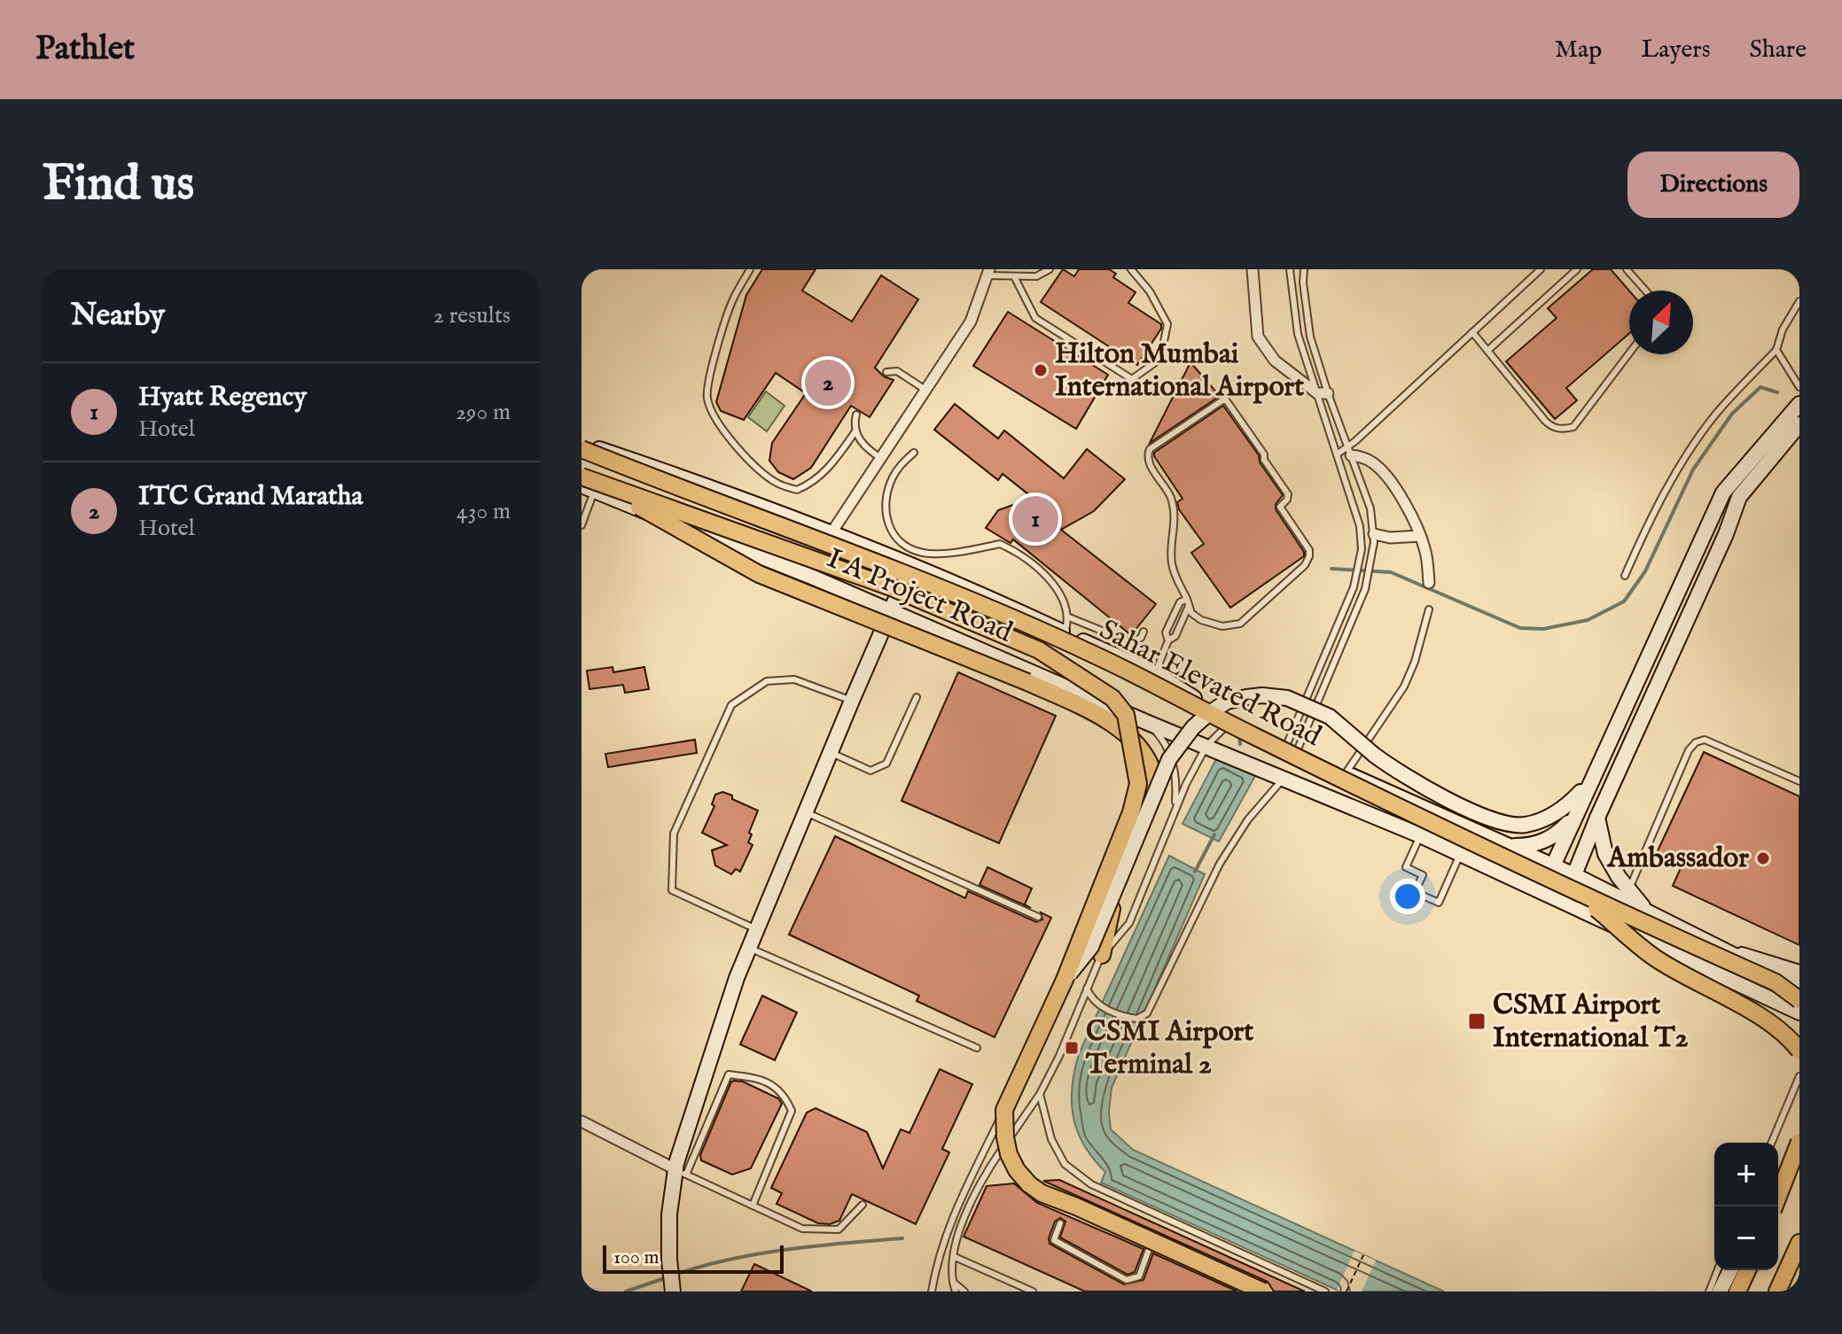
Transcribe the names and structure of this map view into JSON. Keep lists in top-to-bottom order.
{
  "streets": {
    "main road": ["I A Project Road", "Sahar Elevated Road"]
  },
  "crossings": [
    ["I A Project Road", "Sahar Elevated Road"]
  ],
  "places": {
    "other": ["Hilton Mumbai International Airport", "Ambassador"],
    "transit": ["CSMI Airport International T2", "CSMI Airport Terminal 2"]
  },
  "scale_bar": "100 m",
  "north": "top right",
  "page": {
    "header": "Pathlet",
    "nav": ["Map", "Layers", "Share"],
    "buttons": "Directions",
    "title": "Find us",
    "heading": ["Nearby", "2 results"],
    "pins": ["2", "1"],
    "list": [
      {
        "mark": "1",
        "name": "Hyatt Regency",
        "note": "Hotel",
        "value": "290 m"
      },
      {
        "mark": "2",
        "name": "ITC Grand Maratha",
        "note": "Hotel",
        "value": "430 m"
      }
    ],
    "map_buttons": ["+", "−"],
    "scale": "100 m"
  }
}
